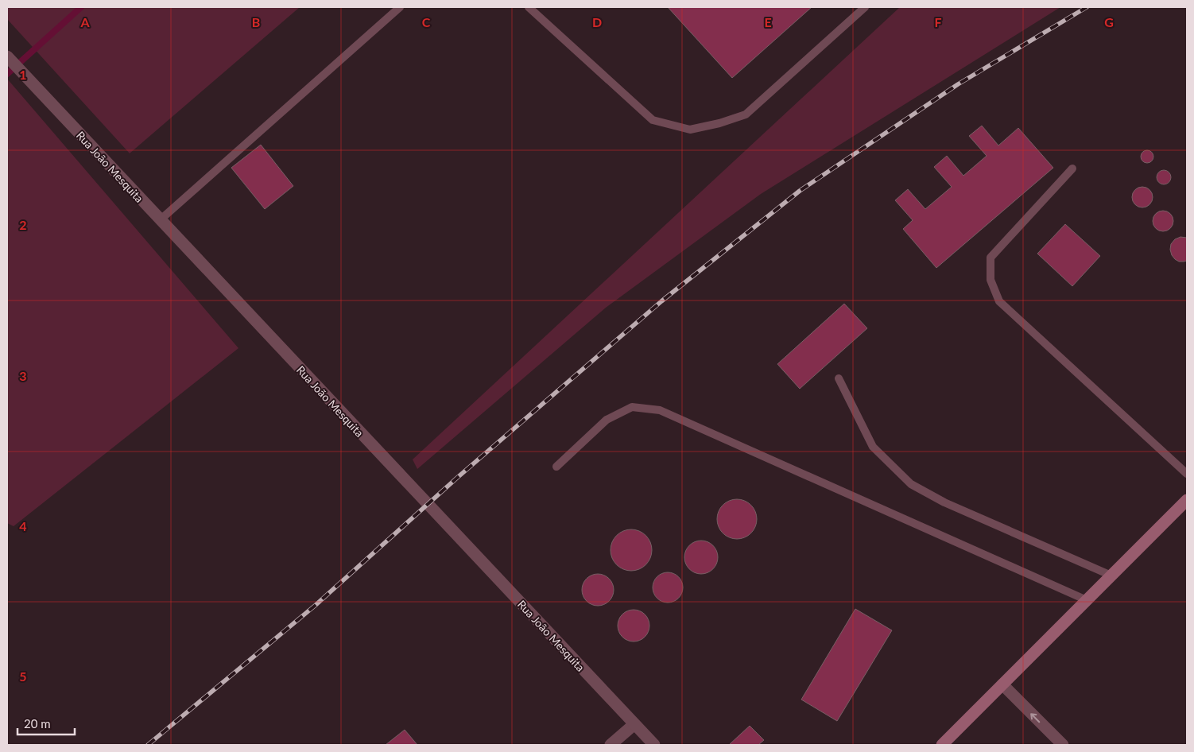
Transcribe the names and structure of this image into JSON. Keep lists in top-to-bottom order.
{
  "streets": {
    "street": ["Rua João Mesquita"]
  },
  "scale_bar": "20 m",
  "grid": {
    "columns": [
      "A",
      "B",
      "C",
      "D",
      "E",
      "F",
      "G"
    ],
    "rows": [
      "1",
      "2",
      "3",
      "4",
      "5"
    ]
  }
}
